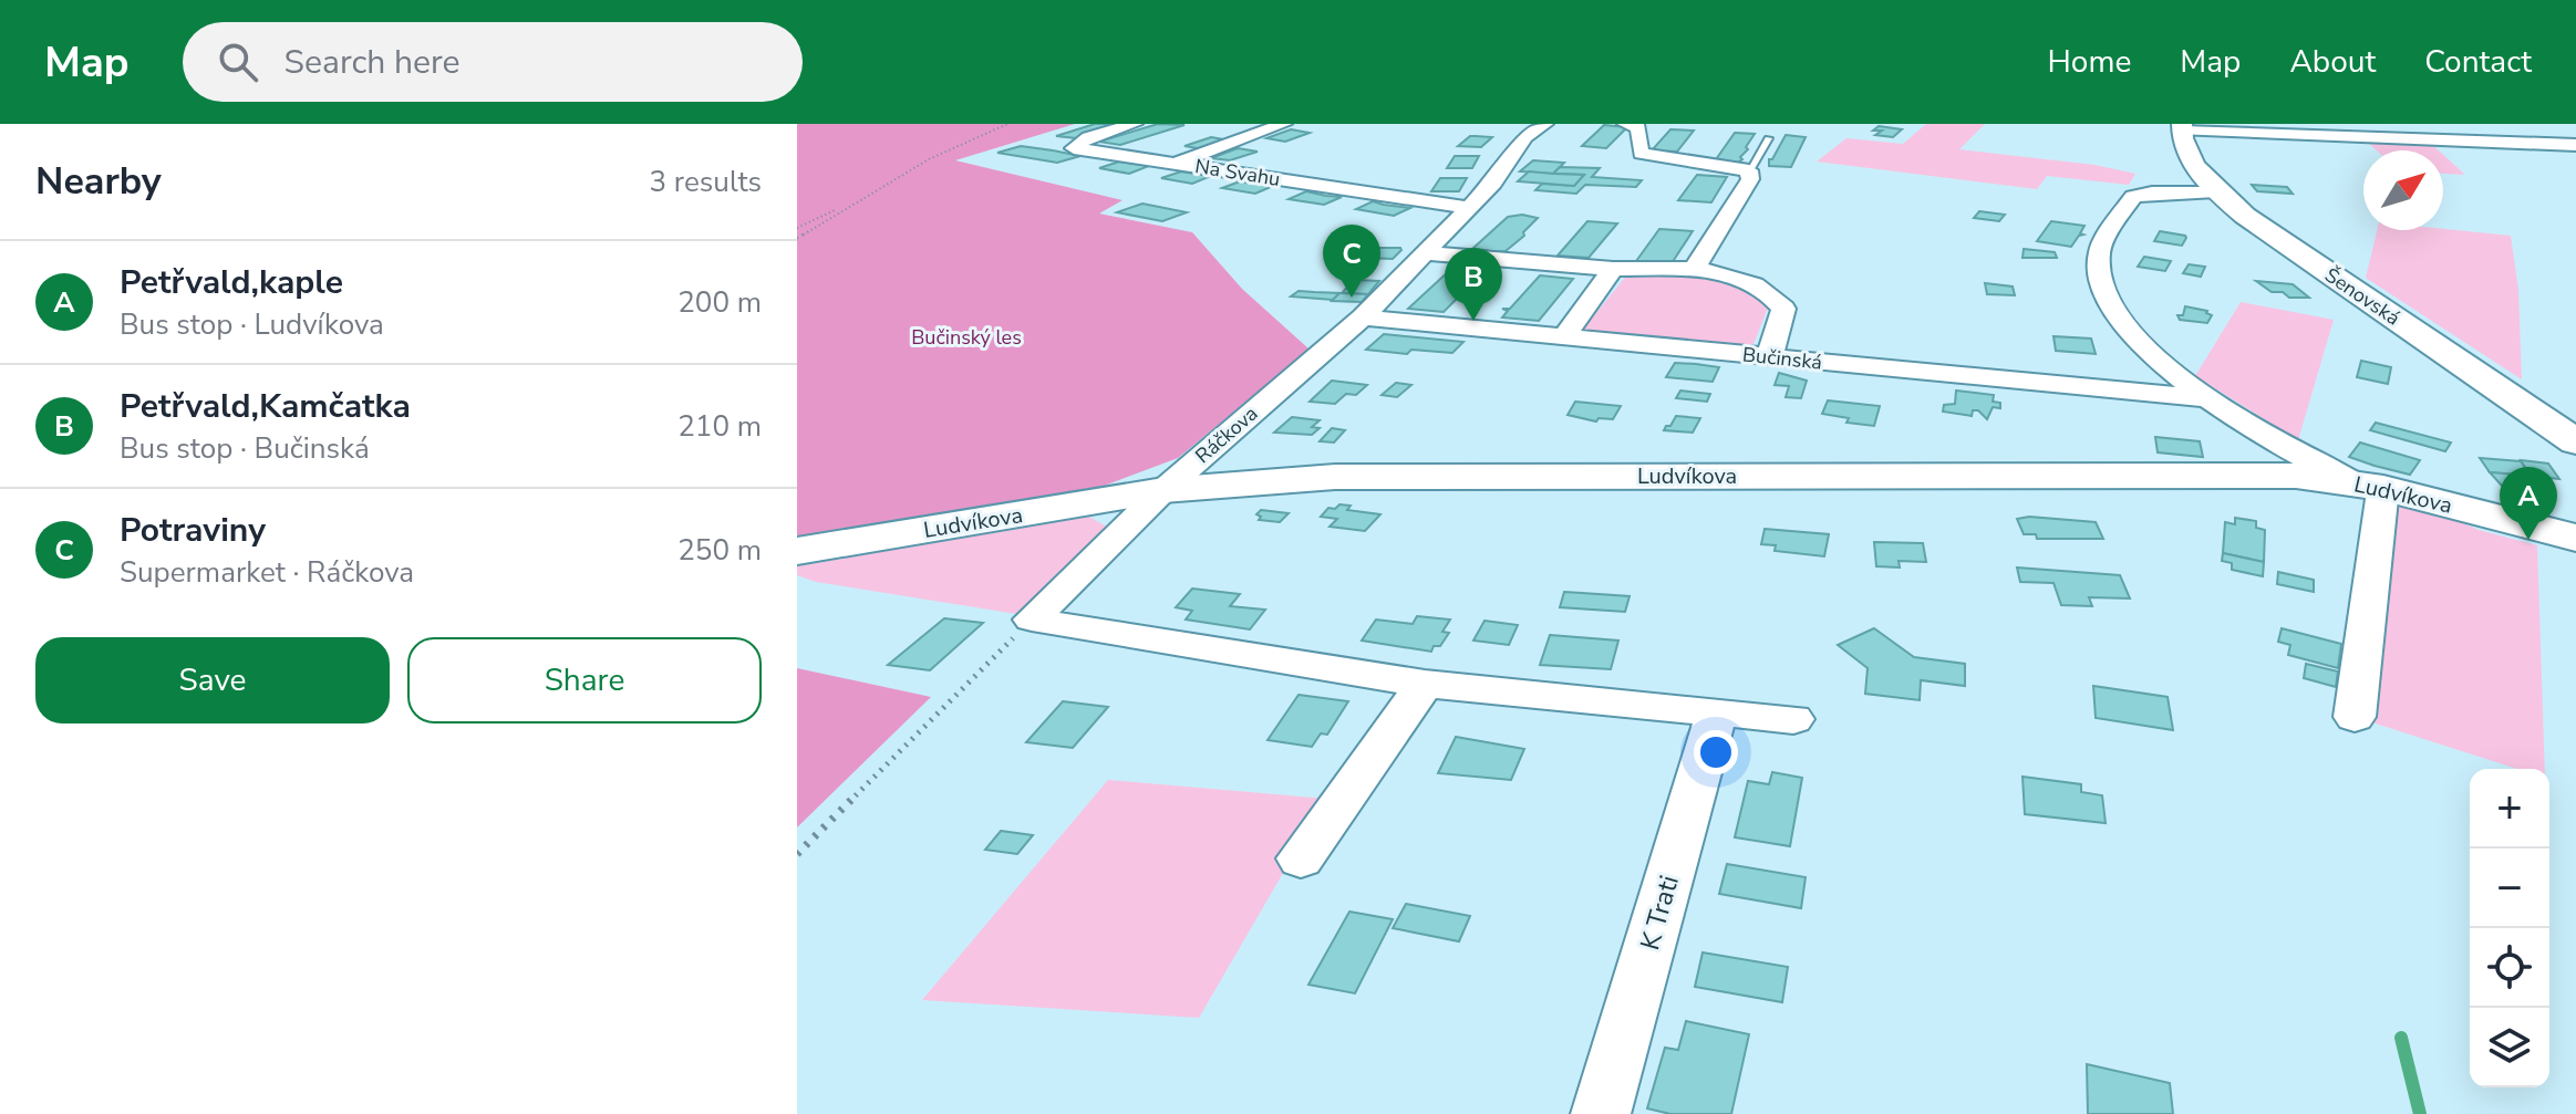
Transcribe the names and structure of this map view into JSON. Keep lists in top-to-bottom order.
{
  "streets": {
    "street": [
      "Na Svahu",
      "Šenovská",
      "Bučinská",
      "Ráčkova",
      "Ludvíkova",
      "K Trati"
    ]
  },
  "crossings": [
    ["Na Svahu", "Ráčkova"],
    ["Šenovská", "Bučinská"],
    ["Bučinská", "Ráčkova"],
    ["Bučinská", "Ludvíkova"],
    ["Ráčkova", "Ludvíkova"]
  ],
  "parks": ["Bučinský les"],
  "north": "top right",
  "page": {
    "header": "Map",
    "search": "Search here",
    "nav": [
      "Home",
      "Map",
      "About",
      "Contact"
    ],
    "heading": ["Nearby", "3 results"],
    "pins": ["C", "B", "A"],
    "list": [
      {
        "mark": "A",
        "name": "Petřvald,kaple",
        "note": "Bus stop · Ludvíkova",
        "value": "200 m"
      },
      {
        "mark": "B",
        "name": "Petřvald,Kamčatka",
        "note": "Bus stop · Bučinská",
        "value": "210 m"
      },
      {
        "mark": "C",
        "name": "Potraviny",
        "note": "Supermarket · Ráčkova",
        "value": "250 m"
      }
    ],
    "buttons": ["Save", "Share"],
    "map_buttons": ["+", "−"]
  }
}
